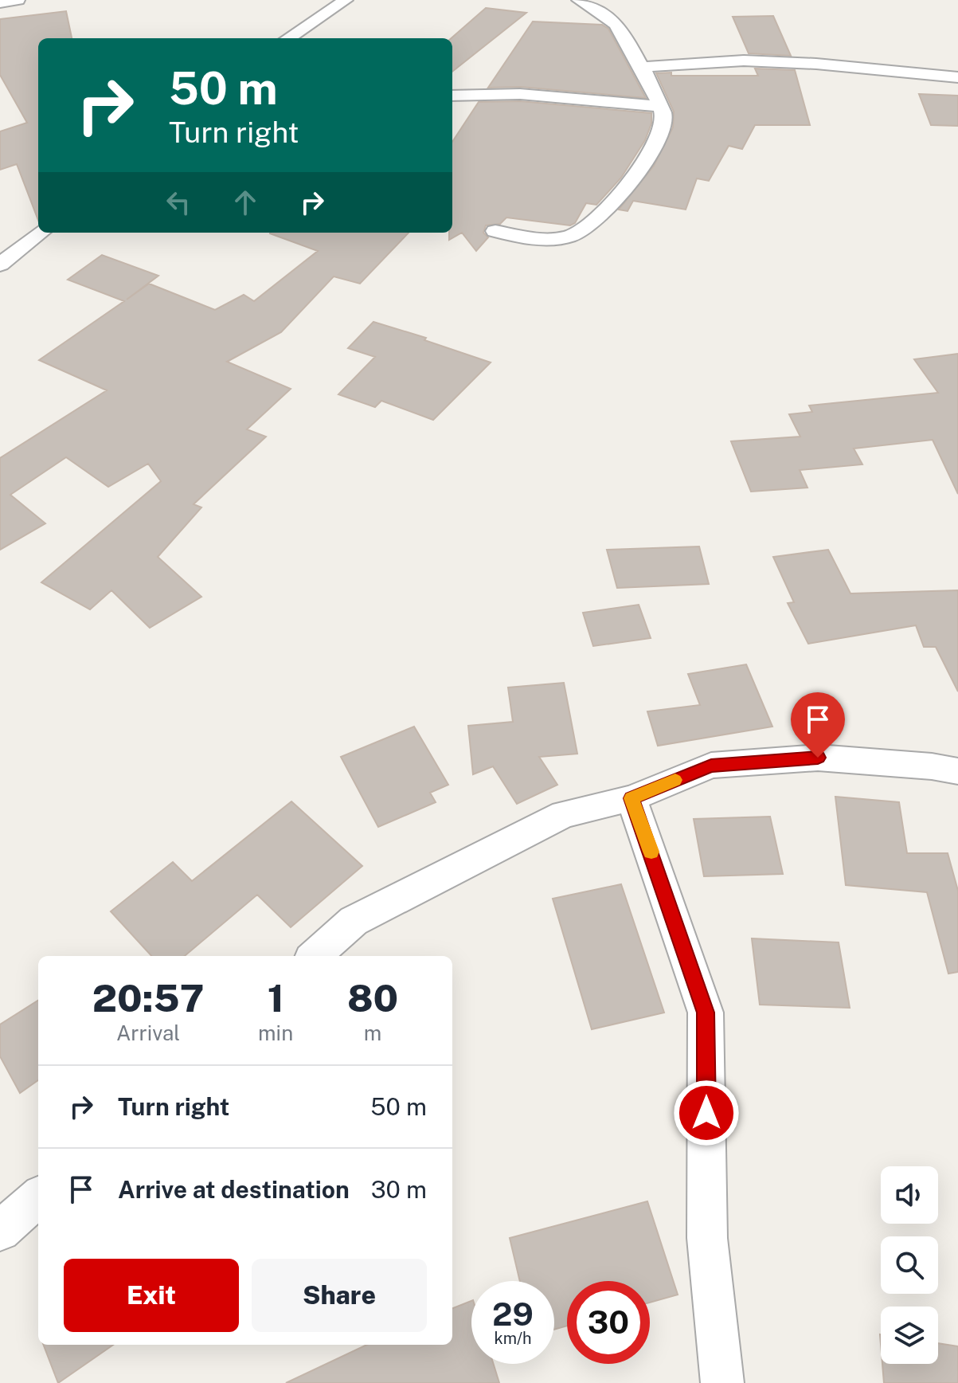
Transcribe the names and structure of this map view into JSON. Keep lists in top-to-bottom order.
{
  "page": {
    "turn": ["50 m", "Turn right"],
    "eta": [
      "20:57",
      "Arrival",
      "1",
      "min",
      "80",
      "m"
    ],
    "list": [
      {
        "name": "Turn right",
        "value": "50 m"
      },
      {
        "name": "Arrive at destination",
        "value": "30 m"
      }
    ],
    "buttons": ["Exit", "Share"],
    "speed": "29 km/h",
    "limit": "30"
  }
}
